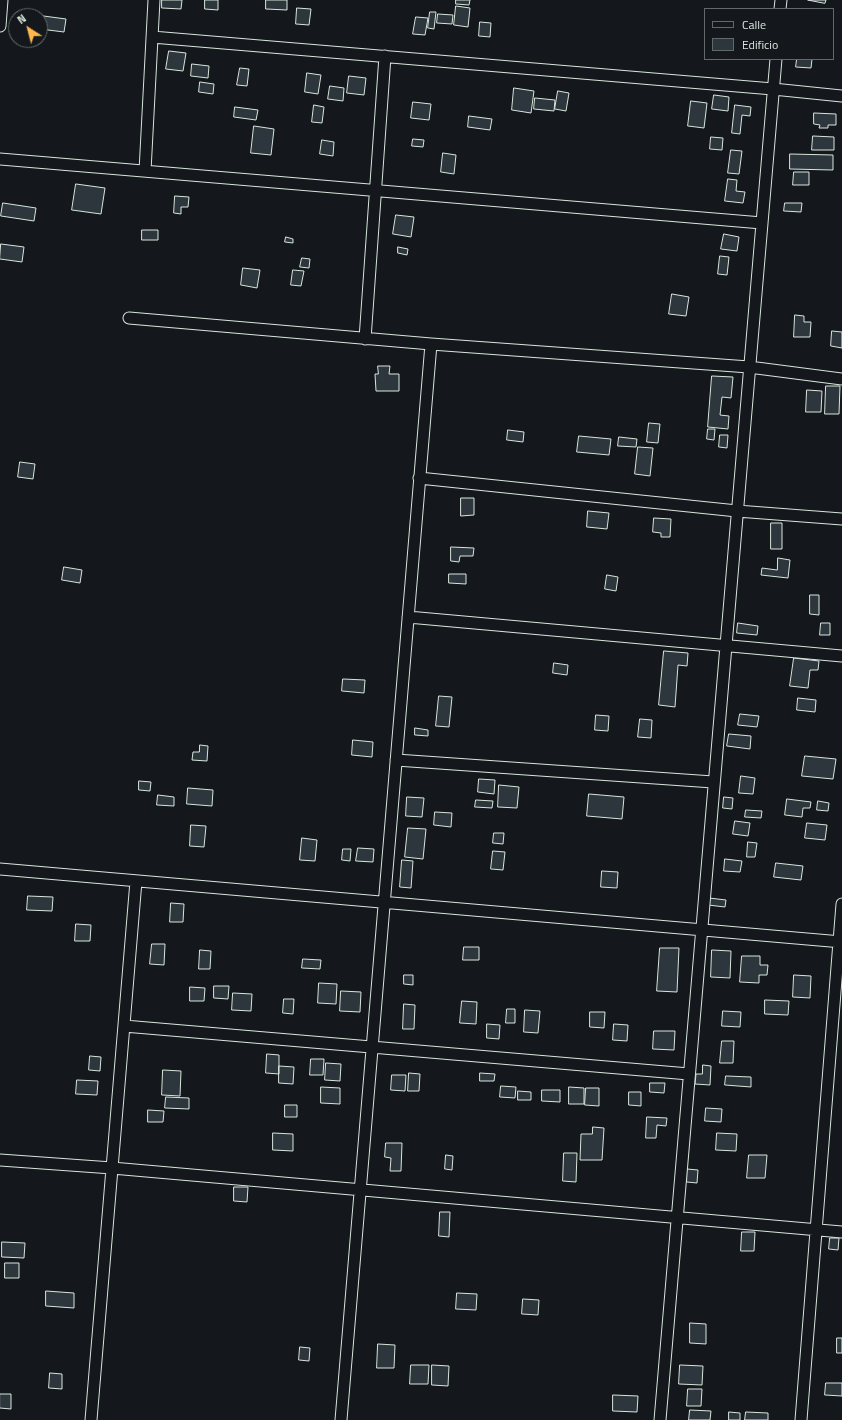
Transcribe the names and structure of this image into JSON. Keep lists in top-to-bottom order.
{
  "legend": ["Calle", "Edificio"],
  "north": "top left"
}
